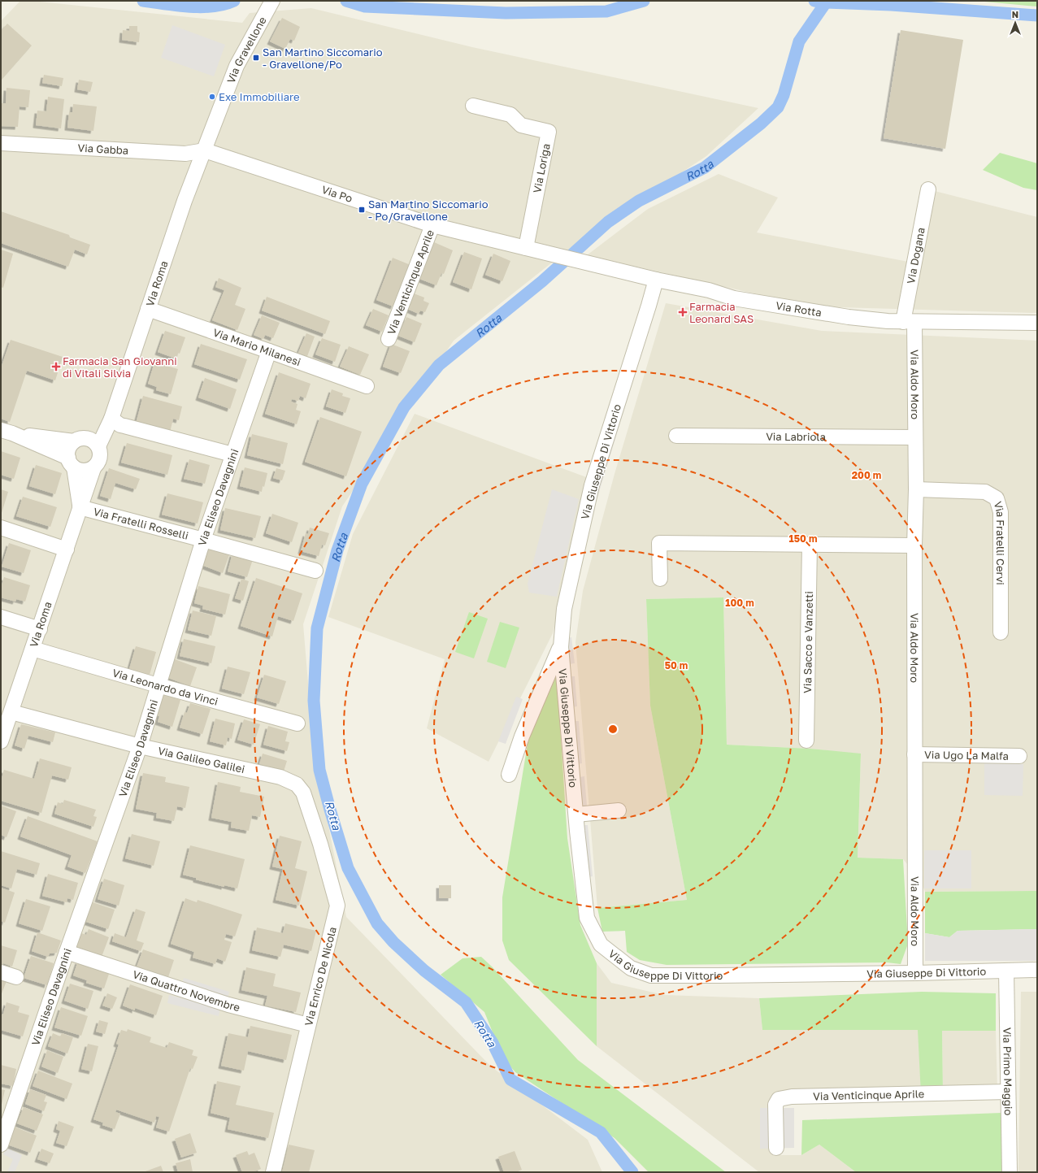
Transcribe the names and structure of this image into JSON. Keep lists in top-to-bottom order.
{
  "streets": {
    "street": [
      "Via Gravellone",
      "Via Gabba",
      "Via Loriga",
      "Via Po",
      "Via Dogana",
      "Via Venticinque Aprile",
      "Via Roma",
      "Via Rotta",
      "Via Mario Milanesi",
      "Via Aldo Moro",
      "Via Labriola",
      "Via Giuseppe Di Vittorio",
      "Via Eliseo Davagnini",
      "Via Fratelli Rosselli",
      "Via Fratelli Cervi",
      "Via Sacco e Vanzetti",
      "Via Leonardo da Vinci",
      "Via Ugo La Malfa",
      "Via Galileo Galilei",
      "Via Enrico De Nicola",
      "Via Quattro Novembre",
      "Via Primo Maggio"
    ]
  },
  "crossings": [
    ["Via Gravellone", "Via Gabba"],
    ["Via Gravellone", "Via Po"],
    ["Via Gravellone", "Via Roma"],
    ["Via Gabba", "Via Po"],
    ["Via Gabba", "Via Roma"],
    ["Via Loriga", "Via Po"],
    ["Via Po", "Via Venticinque Aprile"],
    ["Via Po", "Via Roma"],
    ["Via Po", "Via Rotta"],
    ["Via Dogana", "Via Rotta"],
    ["Via Dogana", "Via Aldo Moro"],
    ["Via Venticinque Aprile", "Via Primo Maggio"],
    ["Via Roma", "Via Mario Milanesi"],
    ["Via Roma", "Via Fratelli Rosselli"],
    ["Via Roma", "Via Leonardo da Vinci"],
    ["Via Roma", "Via Galileo Galilei"],
    ["Via Rotta", "Via Aldo Moro"],
    ["Via Rotta", "Via Giuseppe Di Vittorio"],
    ["Via Mario Milanesi", "Via Eliseo Davagnini"],
    ["Via Aldo Moro", "Via Labriola"],
    ["Via Aldo Moro", "Via Giuseppe Di Vittorio"],
    ["Via Aldo Moro", "Via Fratelli Cervi"],
    ["Via Aldo Moro", "Via Ugo La Malfa"],
    ["Via Giuseppe Di Vittorio", "Via Primo Maggio"],
    ["Via Eliseo Davagnini", "Via Fratelli Rosselli"],
    ["Via Eliseo Davagnini", "Via Leonardo da Vinci"],
    ["Via Eliseo Davagnini", "Via Galileo Galilei"],
    ["Via Eliseo Davagnini", "Via Quattro Novembre"],
    ["Via Galileo Galilei", "Via Enrico De Nicola"],
    ["Via Enrico De Nicola", "Via Quattro Novembre"]
  ],
  "water": ["Rotta"],
  "places": {
    "transit": ["San Martino Siccomario - Gravellone/Po", "San Martino Siccomario - Po/Gravellone"],
    "other": ["Exe Immobiliare"],
    "health": ["Farmacia Leonard SAS", "Farmacia San Giovanni di Vitali Silvia"]
  },
  "north": "top",
  "rings": [
    "200 m",
    "150 m",
    "100 m",
    "50 m"
  ]
}
